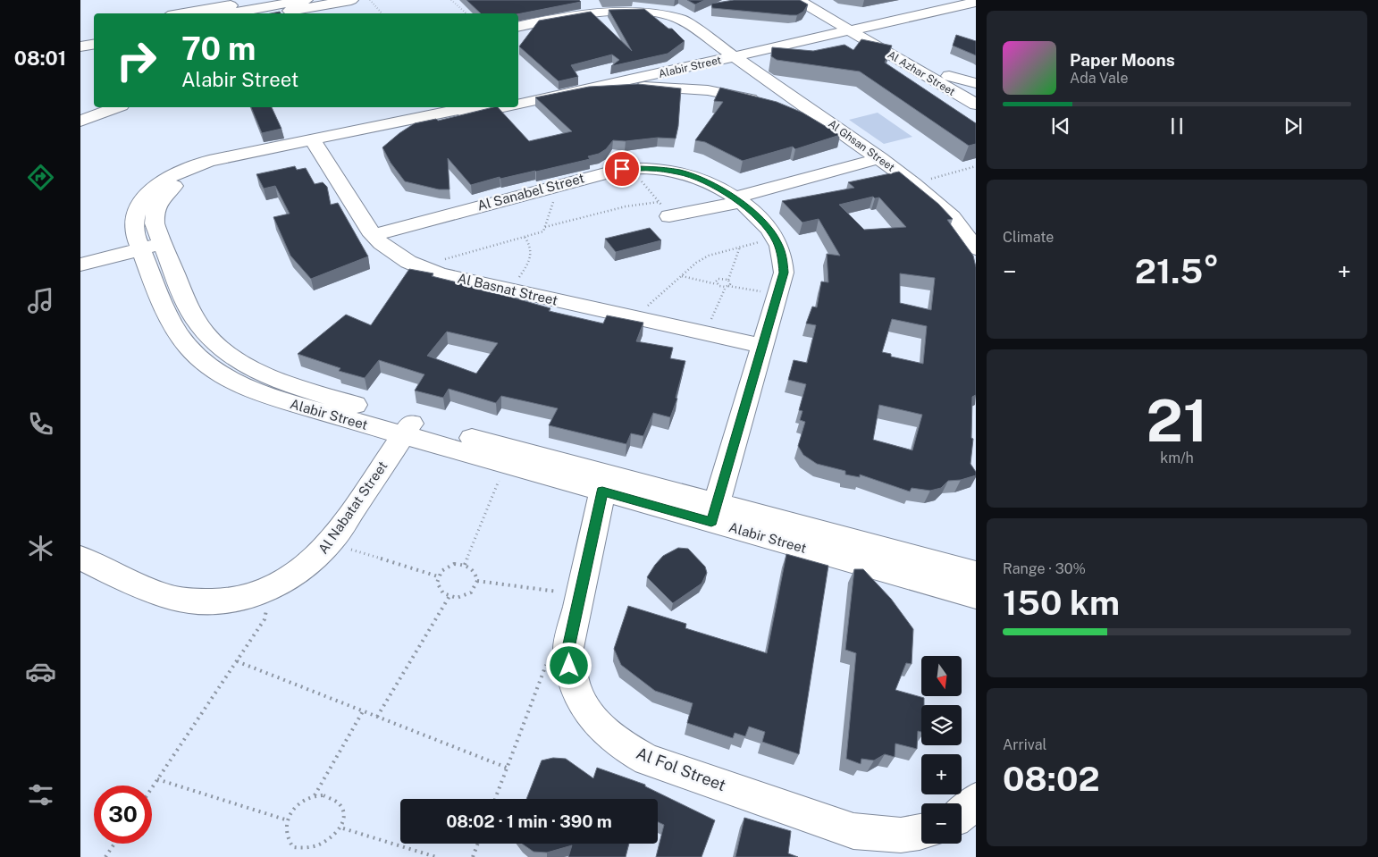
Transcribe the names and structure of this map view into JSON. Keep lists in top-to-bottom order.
{
  "streets": {
    "street": [
      "Alabir Street",
      "Al Azhar Street",
      "Al Ghsan Street",
      "Al Sanabel Street",
      "Al Basnat Street",
      "Al Nabatat Street",
      "Al Fol Street"
    ]
  },
  "crossings": [
    ["Alabir Street", "Al Azhar Street"],
    ["Alabir Street", "Al Ghsan Street"],
    ["Alabir Street", "Al Sanabel Street"],
    ["Alabir Street", "Al Basnat Street"],
    ["Alabir Street", "Al Nabatat Street"],
    ["Alabir Street", "Al Fol Street"],
    ["Al Sanabel Street", "Al Basnat Street"]
  ],
  "north": "bottom",
  "page": {
    "tabs": "08:01",
    "turn": ["70 m", "Alabir Street"],
    "song": ["Paper Moons", "Ada Vale"],
    "tile": [
      "Climate",
      ["21", "km/h"],
      ["Range · 30%", "150 km"],
      ["Arrival", "08:02"]
    ],
    "heat": ["−", "21.5°", "+"],
    "map_buttons": ["+", "−"],
    "limit": "30",
    "trip": "08:02 · 1 min · 390 m"
  }
}
